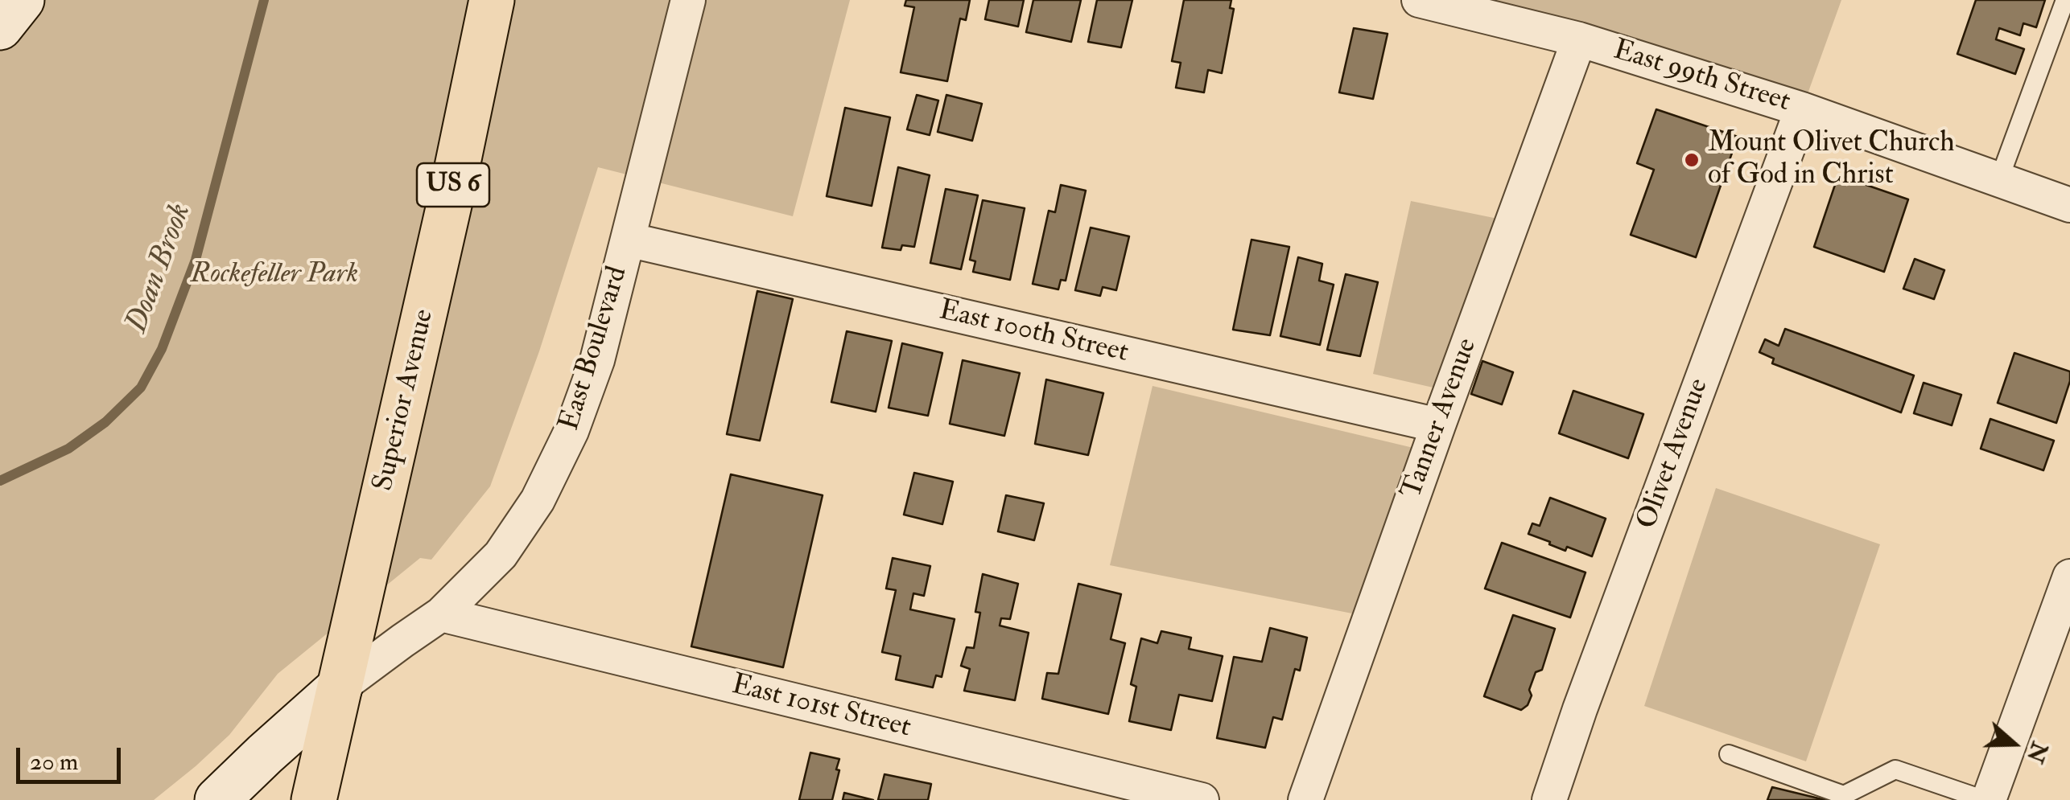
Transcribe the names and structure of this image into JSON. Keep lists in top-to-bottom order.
{
  "streets": {
    "main road": ["US 6", "Superior Avenue"],
    "street": [
      "East 99th Street",
      "East 100th Street",
      "East Boulevard",
      "Tanner Avenue",
      "Olivet Avenue",
      "East 101st Street"
    ]
  },
  "crossings": [
    ["East 99th Street", "Tanner Avenue"],
    ["East 99th Street", "Olivet Avenue"],
    ["East 100th Street", "East Boulevard"],
    ["East 100th Street", "Tanner Avenue"],
    ["East Boulevard", "Superior Avenue"],
    ["East Boulevard", "East 101st Street"]
  ],
  "water": ["Doan Brook"],
  "parks": ["Rockefeller Park"],
  "places": ["Mount Olivet Church of God in Christ"],
  "scale_bar": "20 m",
  "north": "right"
}
